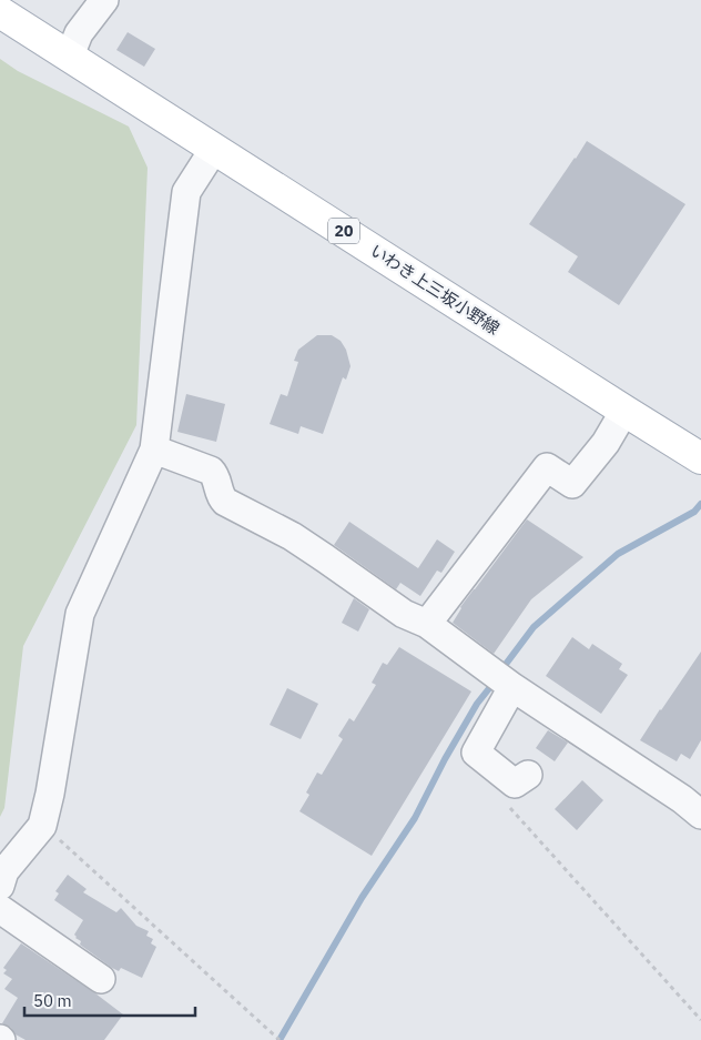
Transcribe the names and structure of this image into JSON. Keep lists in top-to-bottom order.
{
  "streets": {
    "main road": ["20", "いわき上三坂小野線"]
  },
  "scale_bar": "50 m"
}
